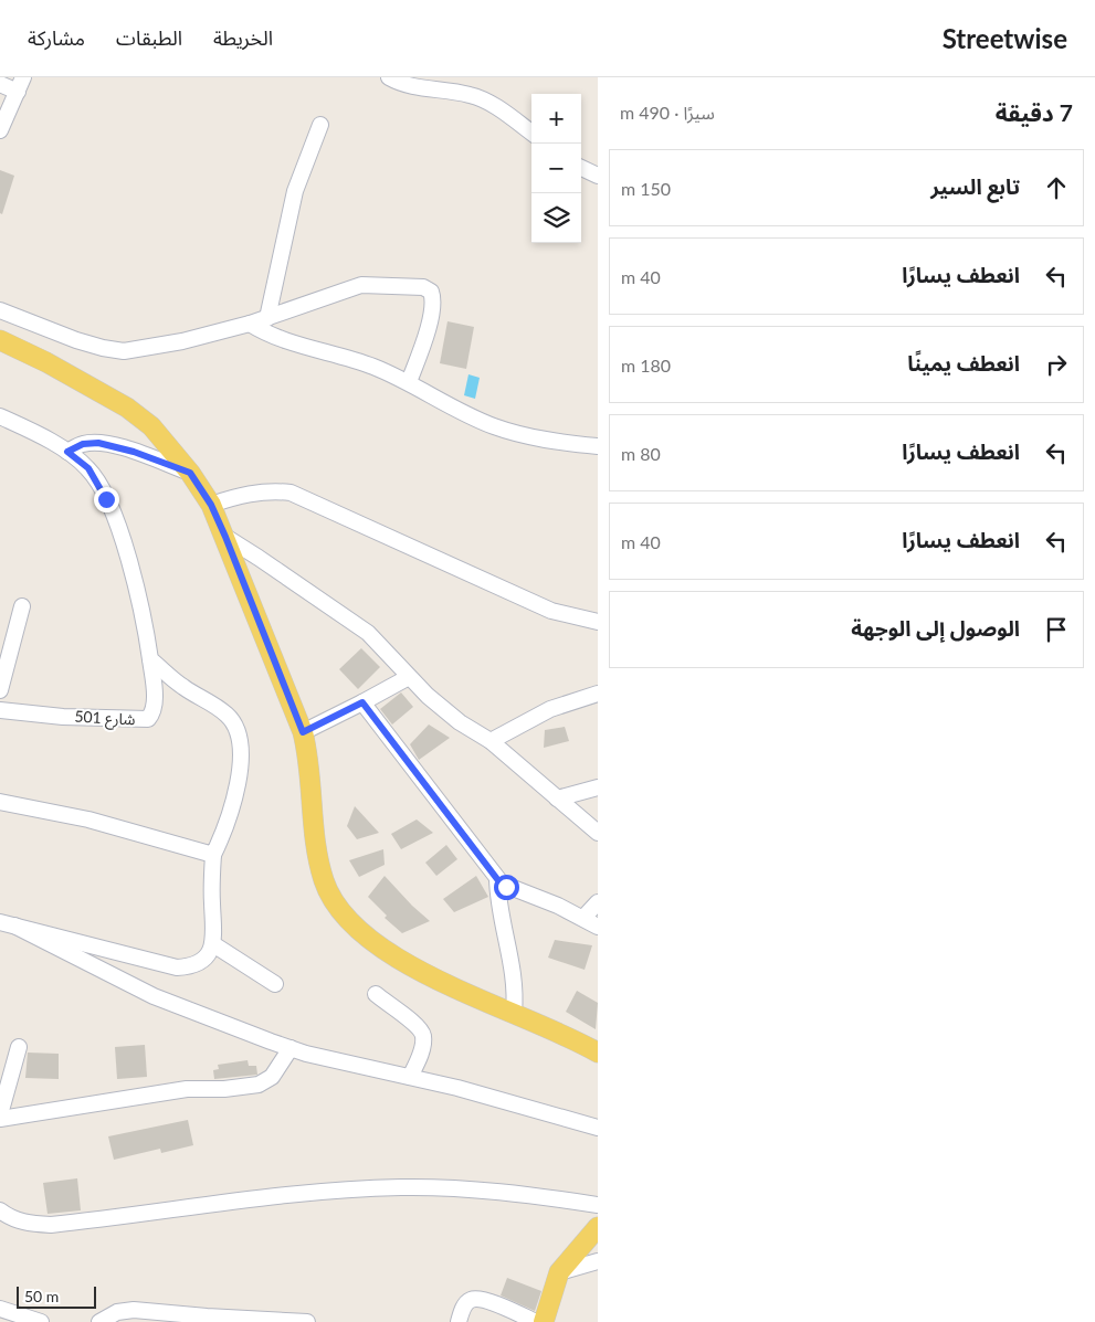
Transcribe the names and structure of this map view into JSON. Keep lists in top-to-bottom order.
{
  "streets": {
    "street": ["شارع 501"]
  },
  "scale_bar": "50 m",
  "page": {
    "header": "Streetwise",
    "nav": ["الخريطة", "الطبقات", "مشاركة"],
    "heading": ["7 دقيقة", "سيرًا · 490 m"],
    "map_buttons": ["+", "−"],
    "list": [
      ["تابع السير", "150 m"],
      ["انعطف يسارًا", "40 m"],
      ["انعطف يمينًا", "180 m"],
      ["انعطف يسارًا", "80 m"],
      ["انعطف يسارًا", "40 m"],
      "الوصول إلى الوجهة"
    ],
    "scale": "50 m"
  }
}
